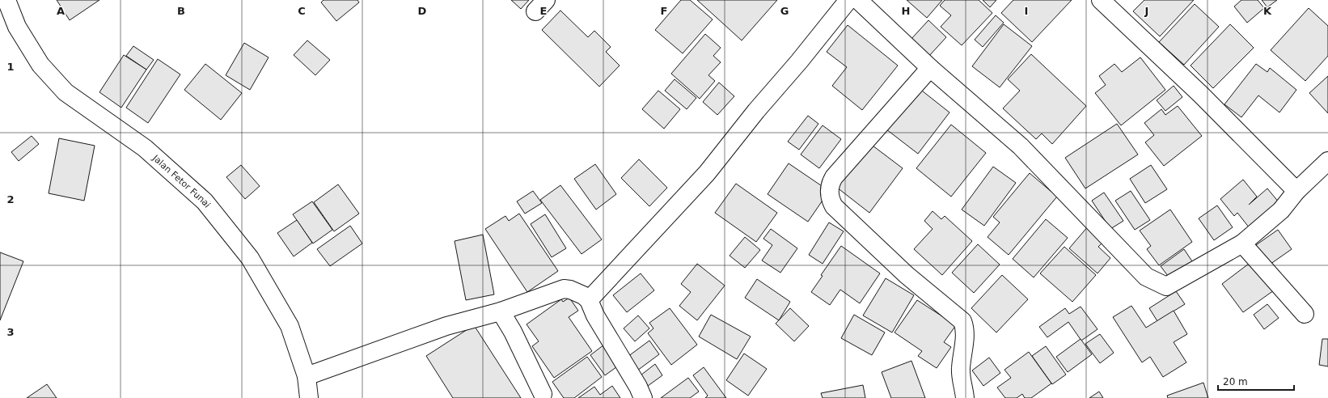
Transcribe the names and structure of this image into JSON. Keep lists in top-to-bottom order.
{
  "streets": {
    "street": ["Jalan Fetor Funai"]
  },
  "scale_bar": "20 m",
  "grid": {
    "columns": [
      "A",
      "B",
      "C",
      "D",
      "E",
      "F",
      "G",
      "H",
      "I",
      "J",
      "K"
    ],
    "rows": ["1", "2", "3"]
  }
}
